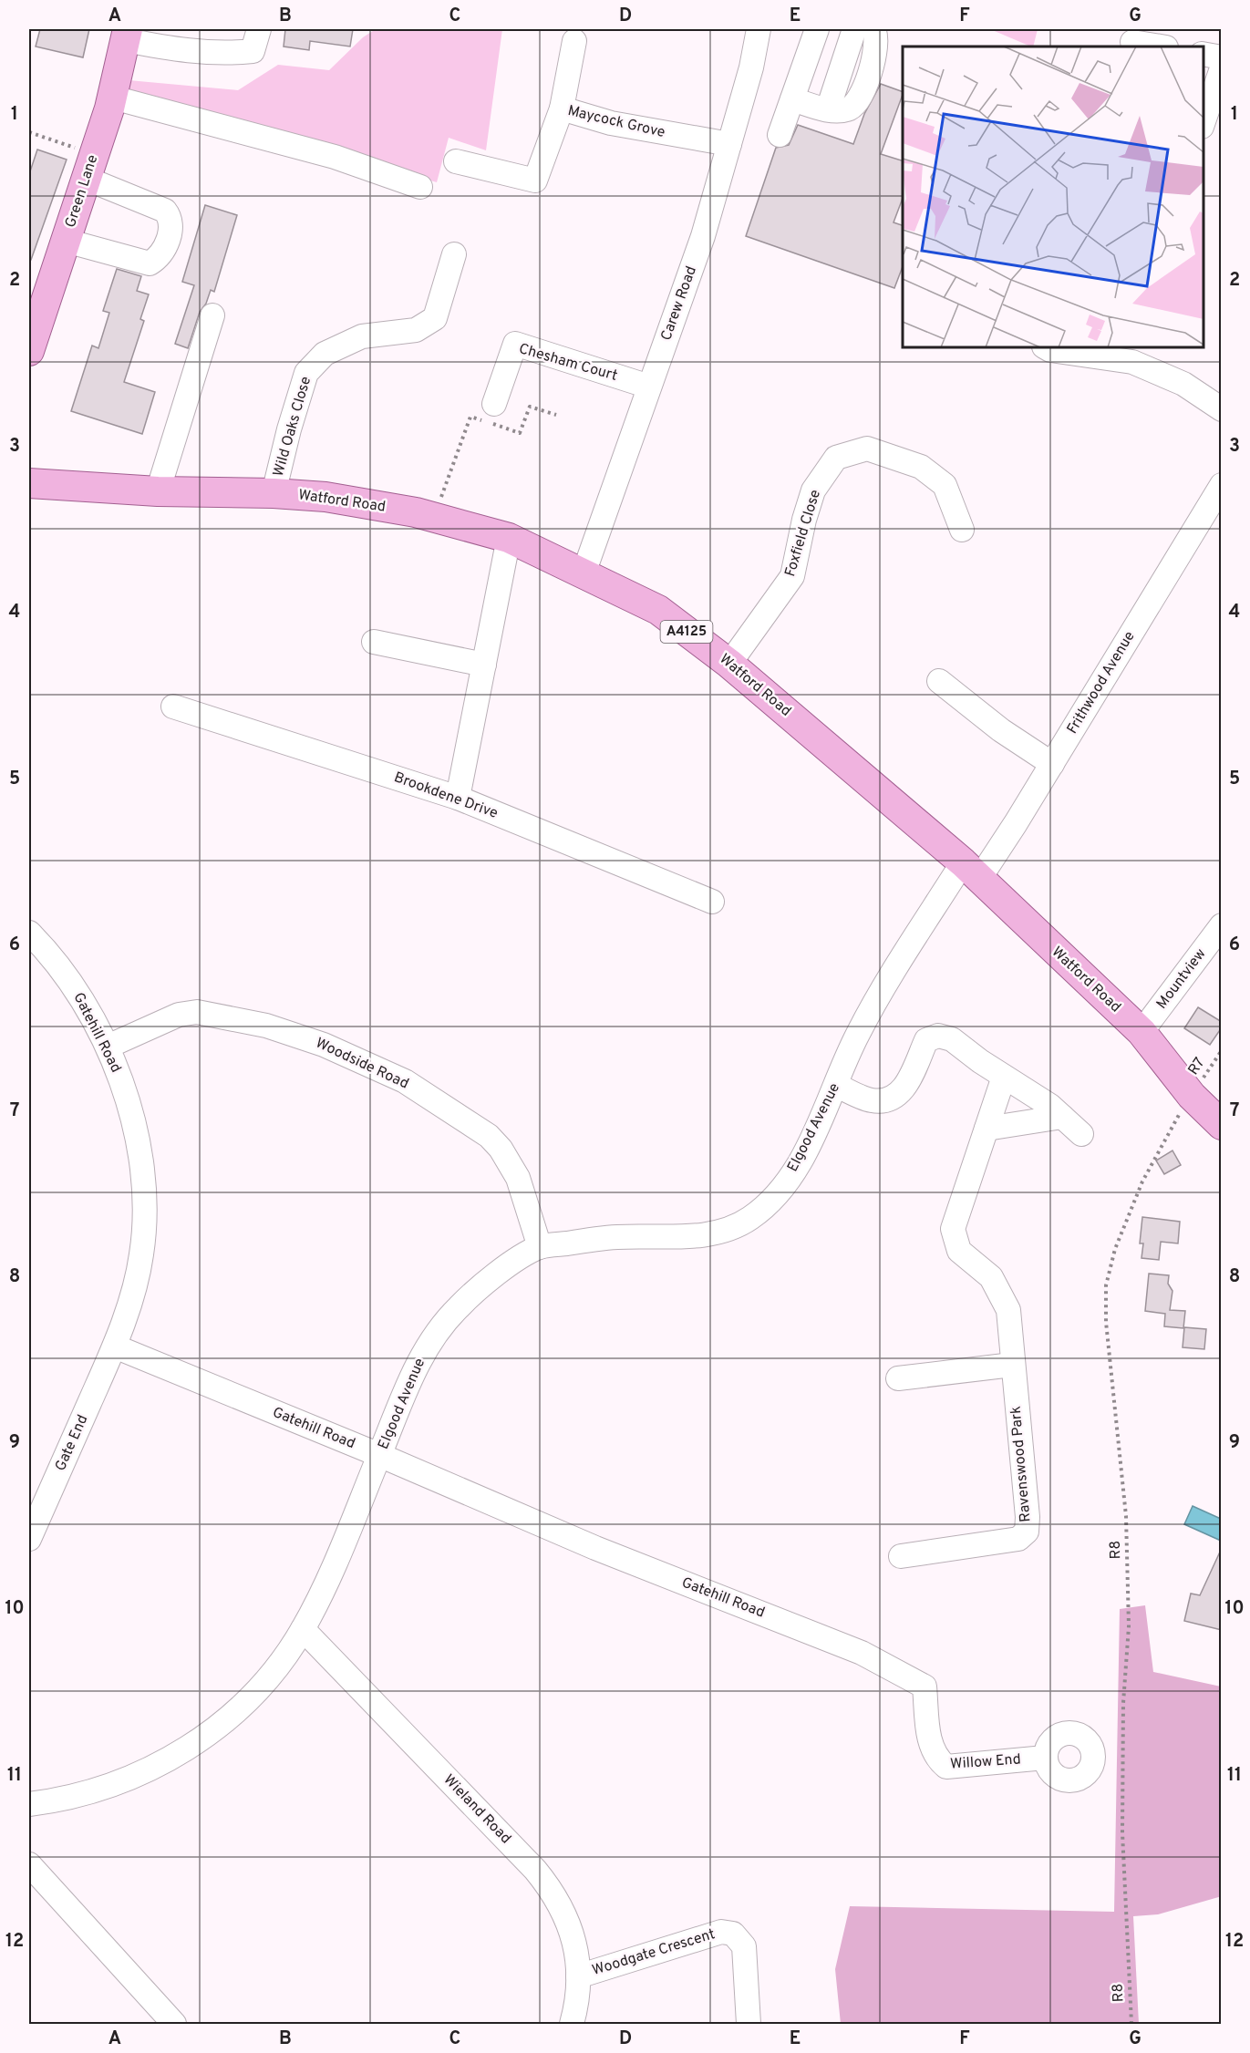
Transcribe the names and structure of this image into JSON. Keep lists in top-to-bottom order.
{
  "streets": {
    "main road": ["Green Lane", "Watford Road", "A4125"],
    "street": [
      "Maycock Grove",
      "Carew Road",
      "Chesham Court",
      "Wild Oaks Close",
      "Foxfield Close",
      "Frithwood Avenue",
      "Brookdene Drive",
      "Mountview",
      "Gatehill Road",
      "Woodside Road",
      "Elgood Avenue",
      "Gate End",
      "Ravenswood Park",
      "Willow End",
      "Wieland Road",
      "Woodgate Crescent"
    ],
    "path": ["R7", "R8"]
  },
  "crossings": [
    ["Maycock Grove", "Carew Road"],
    ["Carew Road", "Chesham Court"],
    ["Carew Road", "Watford Road"],
    ["Wild Oaks Close", "Watford Road"],
    ["Watford Road", "Foxfield Close"],
    ["Watford Road", "Frithwood Avenue"],
    ["Watford Road", "Mountview"],
    ["Watford Road", "R7"],
    ["Watford Road", "Elgood Avenue"],
    ["Watford Road", "R8"],
    ["Frithwood Avenue", "Elgood Avenue"],
    ["Gatehill Road", "Woodside Road"],
    ["Gatehill Road", "Elgood Avenue"],
    ["Gatehill Road", "Gate End"],
    ["Gatehill Road", "Willow End"],
    ["Woodside Road", "Elgood Avenue"],
    ["R7", "R8"],
    ["Elgood Avenue", "Wieland Road"],
    ["Wieland Road", "Woodgate Crescent"]
  ],
  "grid": {
    "columns": [
      "A",
      "B",
      "C",
      "D",
      "E",
      "F",
      "G"
    ],
    "rows": [
      "1",
      "2",
      "3",
      "4",
      "5",
      "6",
      "7",
      "8",
      "9",
      "10",
      "11",
      "12"
    ]
  }
}
